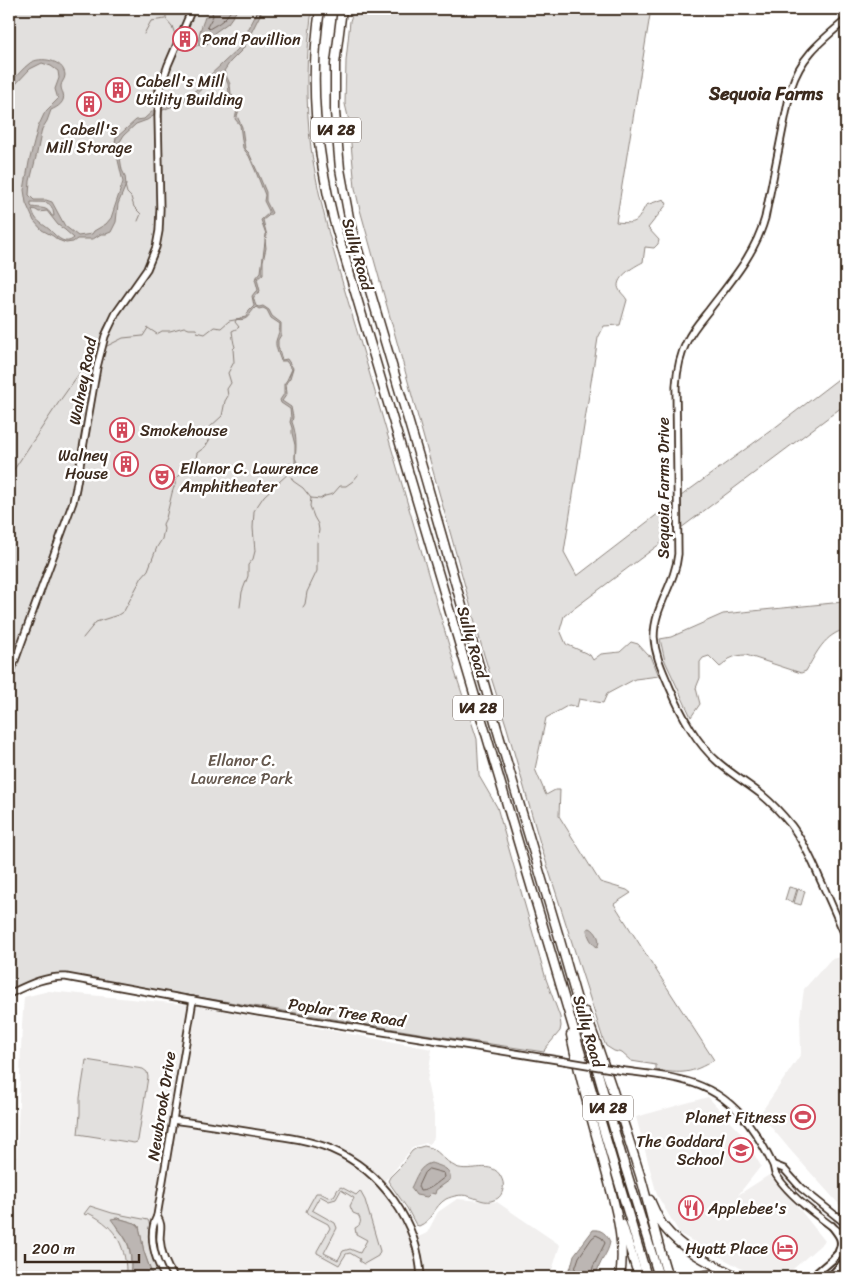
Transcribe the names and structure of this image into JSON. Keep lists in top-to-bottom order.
{
  "streets": {
    "highway": ["VA 28", "Sully Road"],
    "street": [
      "Walney Road",
      "Sequoia Farms Drive",
      "Poplar Tree Road",
      "Newbrook Drive"
    ]
  },
  "crossings": [
    ["Poplar Tree Road", "Newbrook Drive"]
  ],
  "districts": ["Sequoia Farms"],
  "parks": ["Ellanor C. Lawrence Park"],
  "places": {
    "building": [
      "Pond Pavillion",
      "Cabell's Mill Utility Building",
      "Cabell's Mill Storage",
      "Smokehouse",
      "Walney House"
    ],
    "theatre": ["Ellanor C. Lawrence Amphitheater"],
    "sports": ["Planet Fitness"],
    "school or university": ["The Goddard School"],
    "restaurant": ["Applebee's"],
    "hotel": ["Hyatt Place"]
  },
  "scale_bar": "200 m"
}
